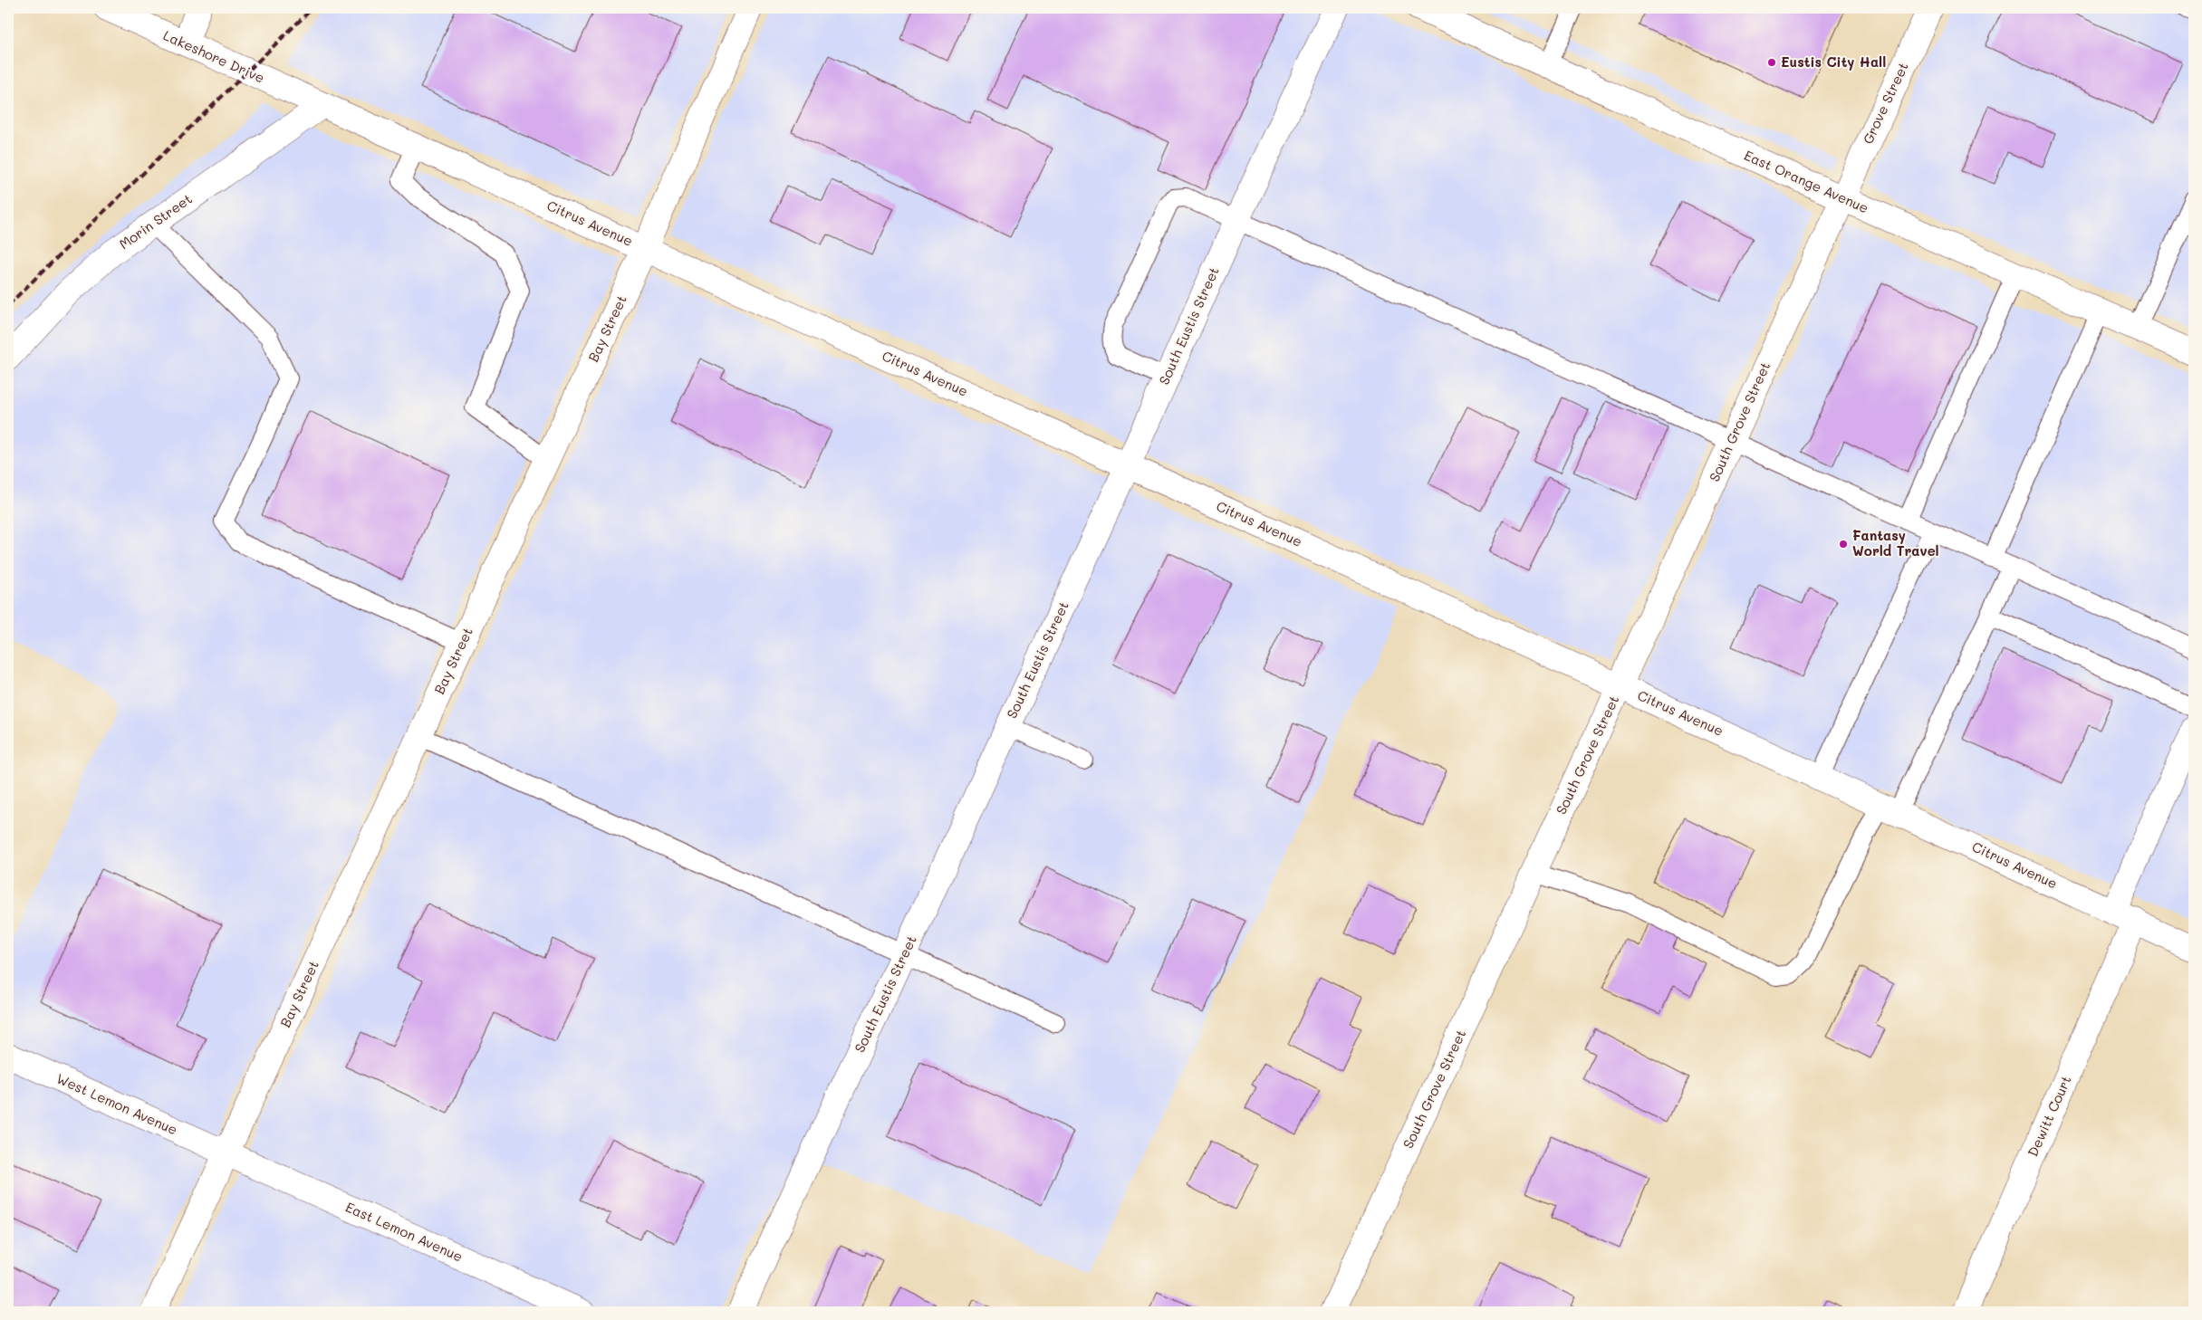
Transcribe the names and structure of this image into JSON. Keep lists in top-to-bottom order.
{
  "streets": {
    "street": [
      "Lakeshore Drive",
      "Grove Street",
      "East Orange Avenue",
      "Morin Street",
      "Citrus Avenue",
      "South Eustis Street",
      "Bay Street",
      "South Grove Street",
      "West Lemon Avenue",
      "Dewitt Court",
      "East Lemon Avenue"
    ]
  },
  "crossings": [
    ["Lakeshore Drive", "Morin Street"],
    ["Lakeshore Drive", "Citrus Avenue"],
    ["Grove Street", "East Orange Avenue"],
    ["Grove Street", "South Grove Street"],
    ["East Orange Avenue", "South Grove Street"],
    ["Morin Street", "Citrus Avenue"],
    ["Citrus Avenue", "South Eustis Street"],
    ["Citrus Avenue", "Bay Street"],
    ["Citrus Avenue", "South Grove Street"],
    ["Citrus Avenue", "Dewitt Court"],
    ["Bay Street", "West Lemon Avenue"],
    ["Bay Street", "East Lemon Avenue"],
    ["West Lemon Avenue", "East Lemon Avenue"]
  ],
  "places": ["Eustis City Hall", "Fantasy World Travel"]
}
